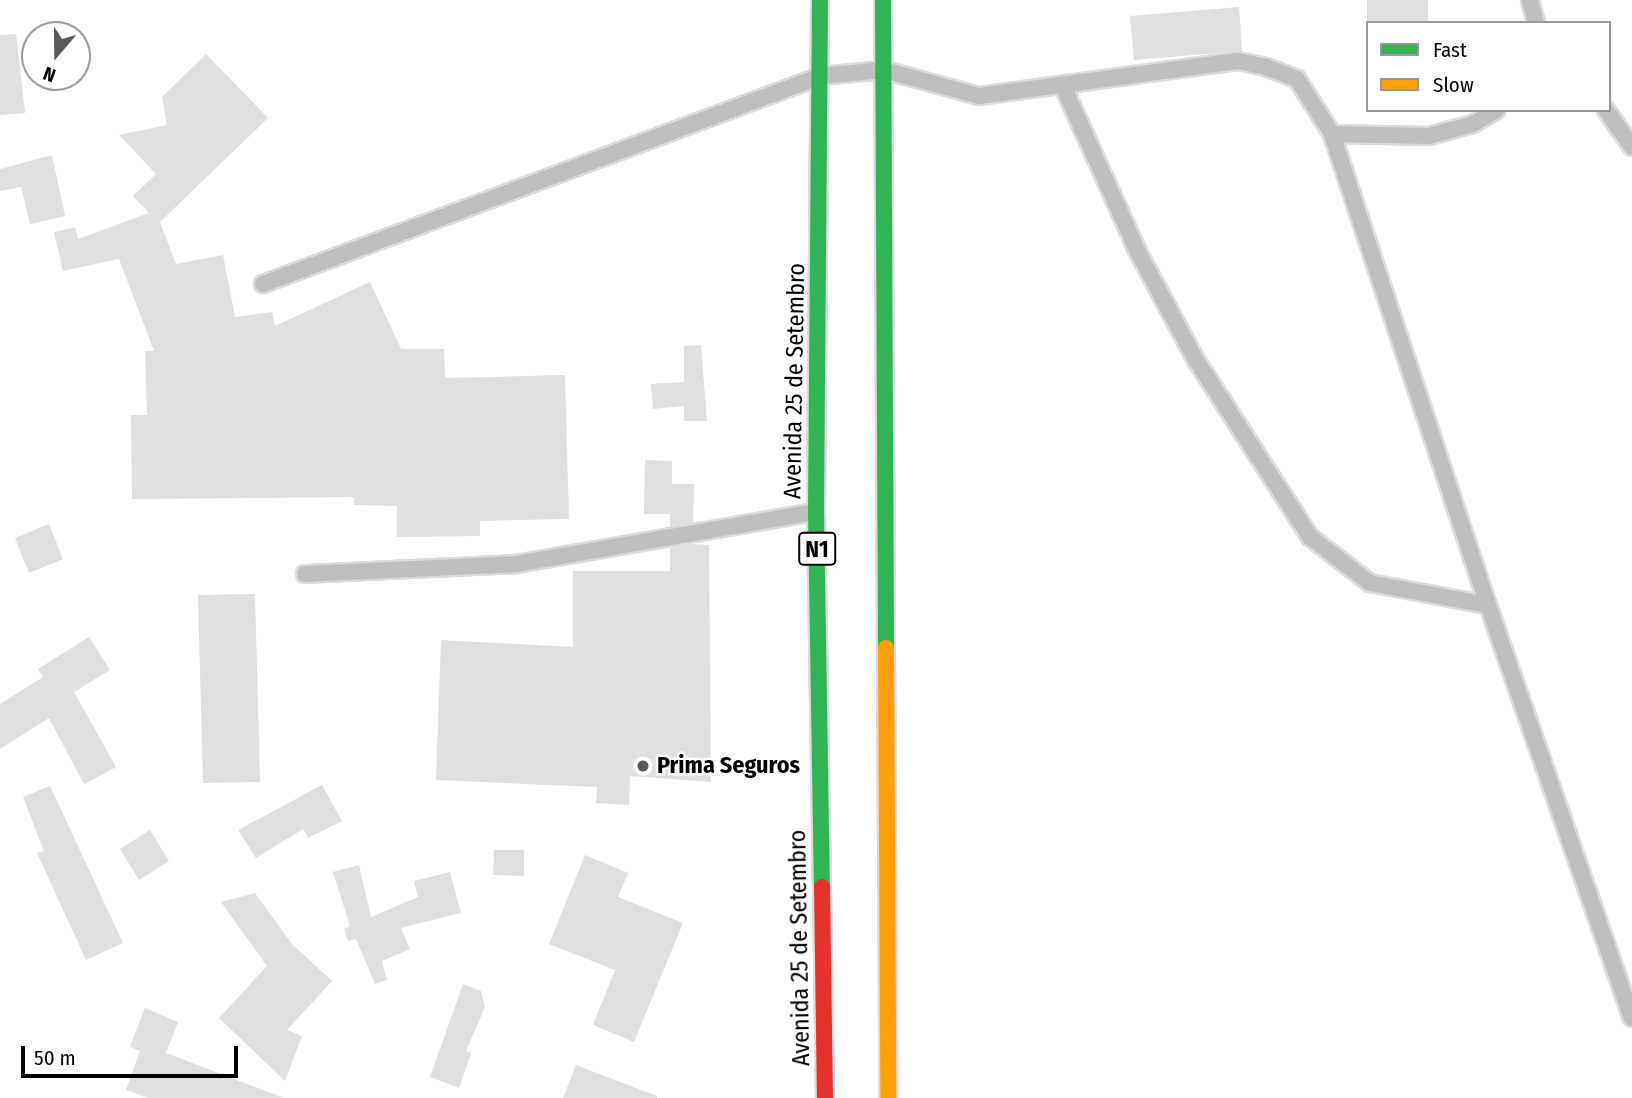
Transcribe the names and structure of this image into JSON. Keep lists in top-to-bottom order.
{
  "streets": {
    "highway": ["Avenida 25 de Setembro", "N1"]
  },
  "places": ["Prima Seguros"],
  "legend": ["Fast", "Slow"],
  "scale_bar": "50 m",
  "north": "bottom"
}
